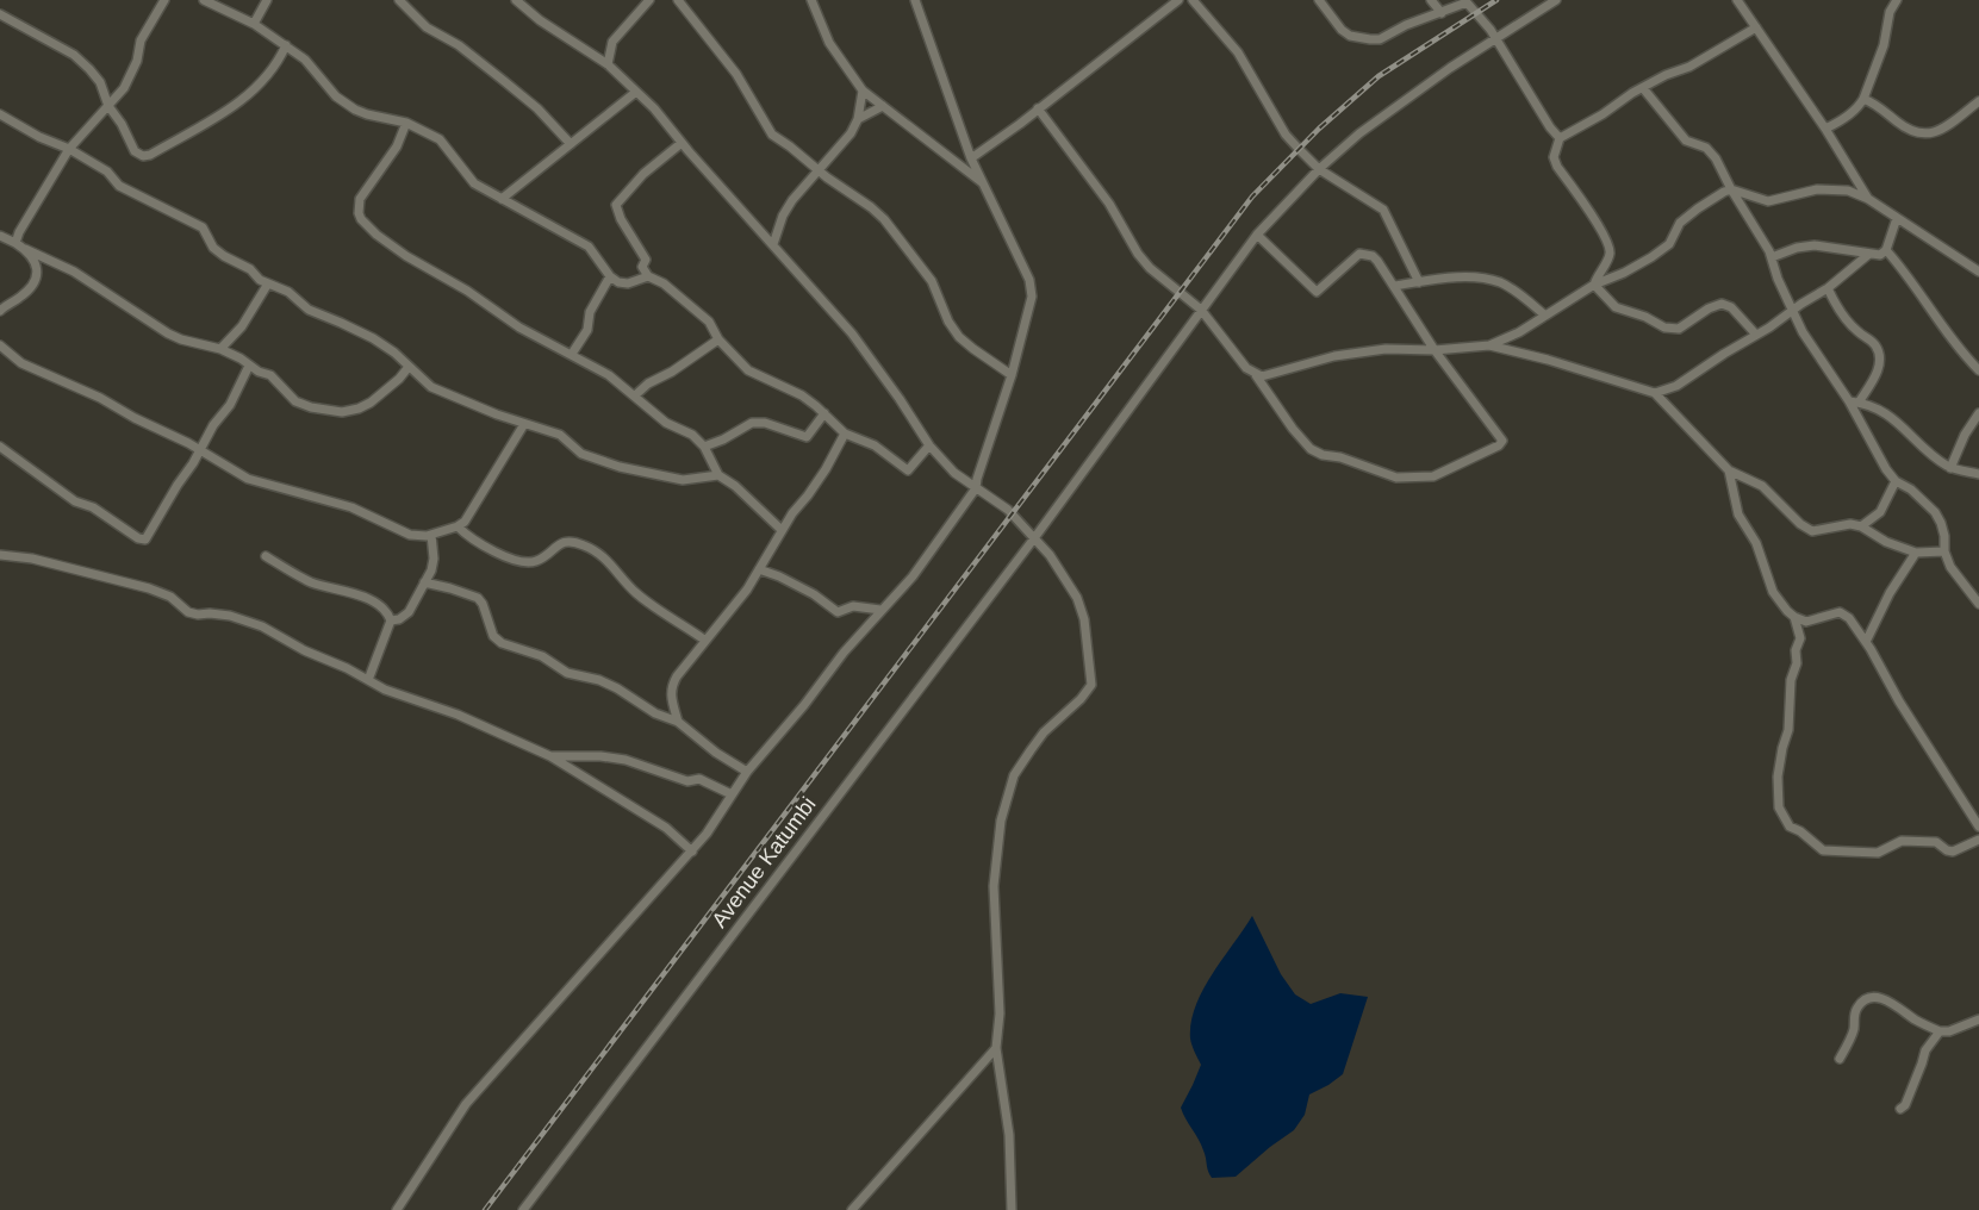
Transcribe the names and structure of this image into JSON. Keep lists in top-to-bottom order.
{
  "streets": {
    "street": ["Avenue Katumbi"]
  }
}
